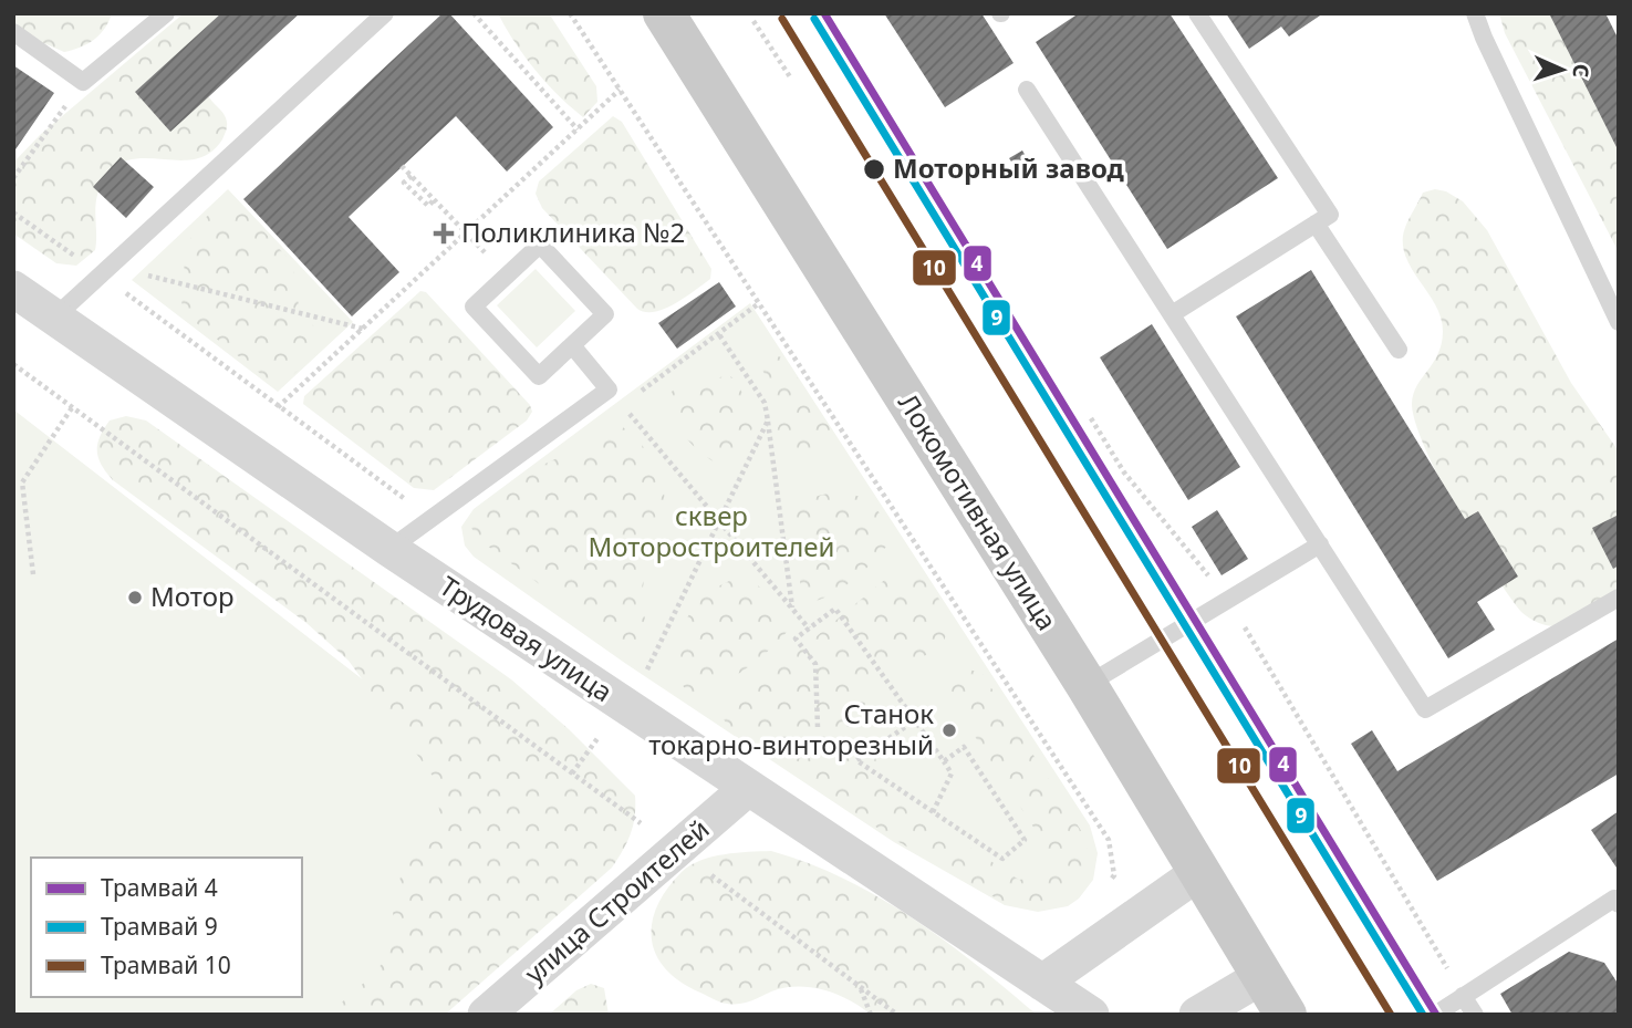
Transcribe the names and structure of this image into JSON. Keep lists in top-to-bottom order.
{
  "streets": {
    "main road": ["Локомотивная улица"],
    "street": ["Трудовая улица", "улица Строителей"]
  },
  "crossings": [
    ["Трудовая улица", "улица Строителей"]
  ],
  "parks": ["сквер Моторостроителей"],
  "places": {
    "other": ["Моторный завод", "Мотор", "Станок токарно-винторезный"],
    "health": ["Поликлиника №2"]
  },
  "lines": ["tram line 4", "tram line 9", "tram line 10"],
  "legend": ["Трамвай 4", "Трамвай 9", "Трамвай 10"],
  "north": "right"
}
